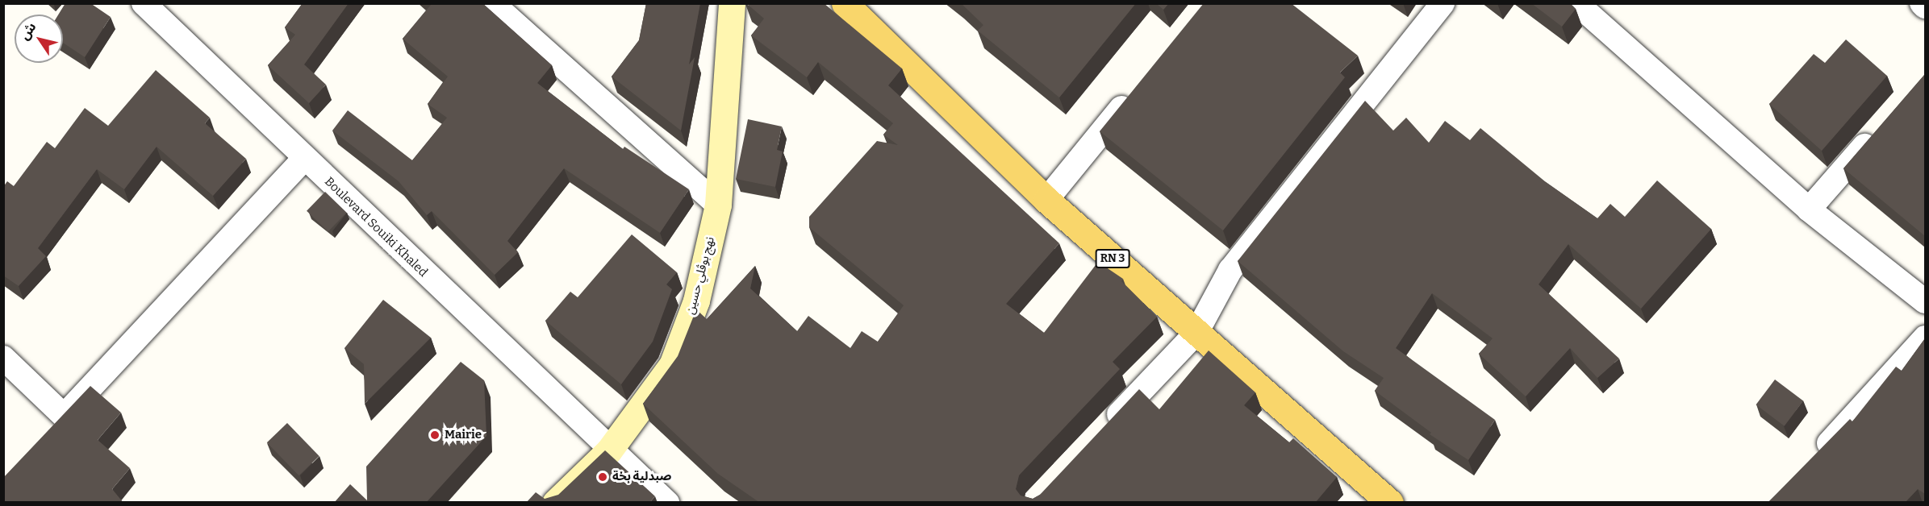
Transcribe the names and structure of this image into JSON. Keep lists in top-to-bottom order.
{
  "streets": {
    "main road": ["RN 3", "نهج بوڨلي حسين"],
    "street": ["Boulevard Souiki Khaled"]
  },
  "crossings": [
    ["Boulevard Souiki Khaled", "نهج بوڨلي حسين"]
  ],
  "places": ["Mairie", "صبدلية بخة"],
  "north": "top left"
}
